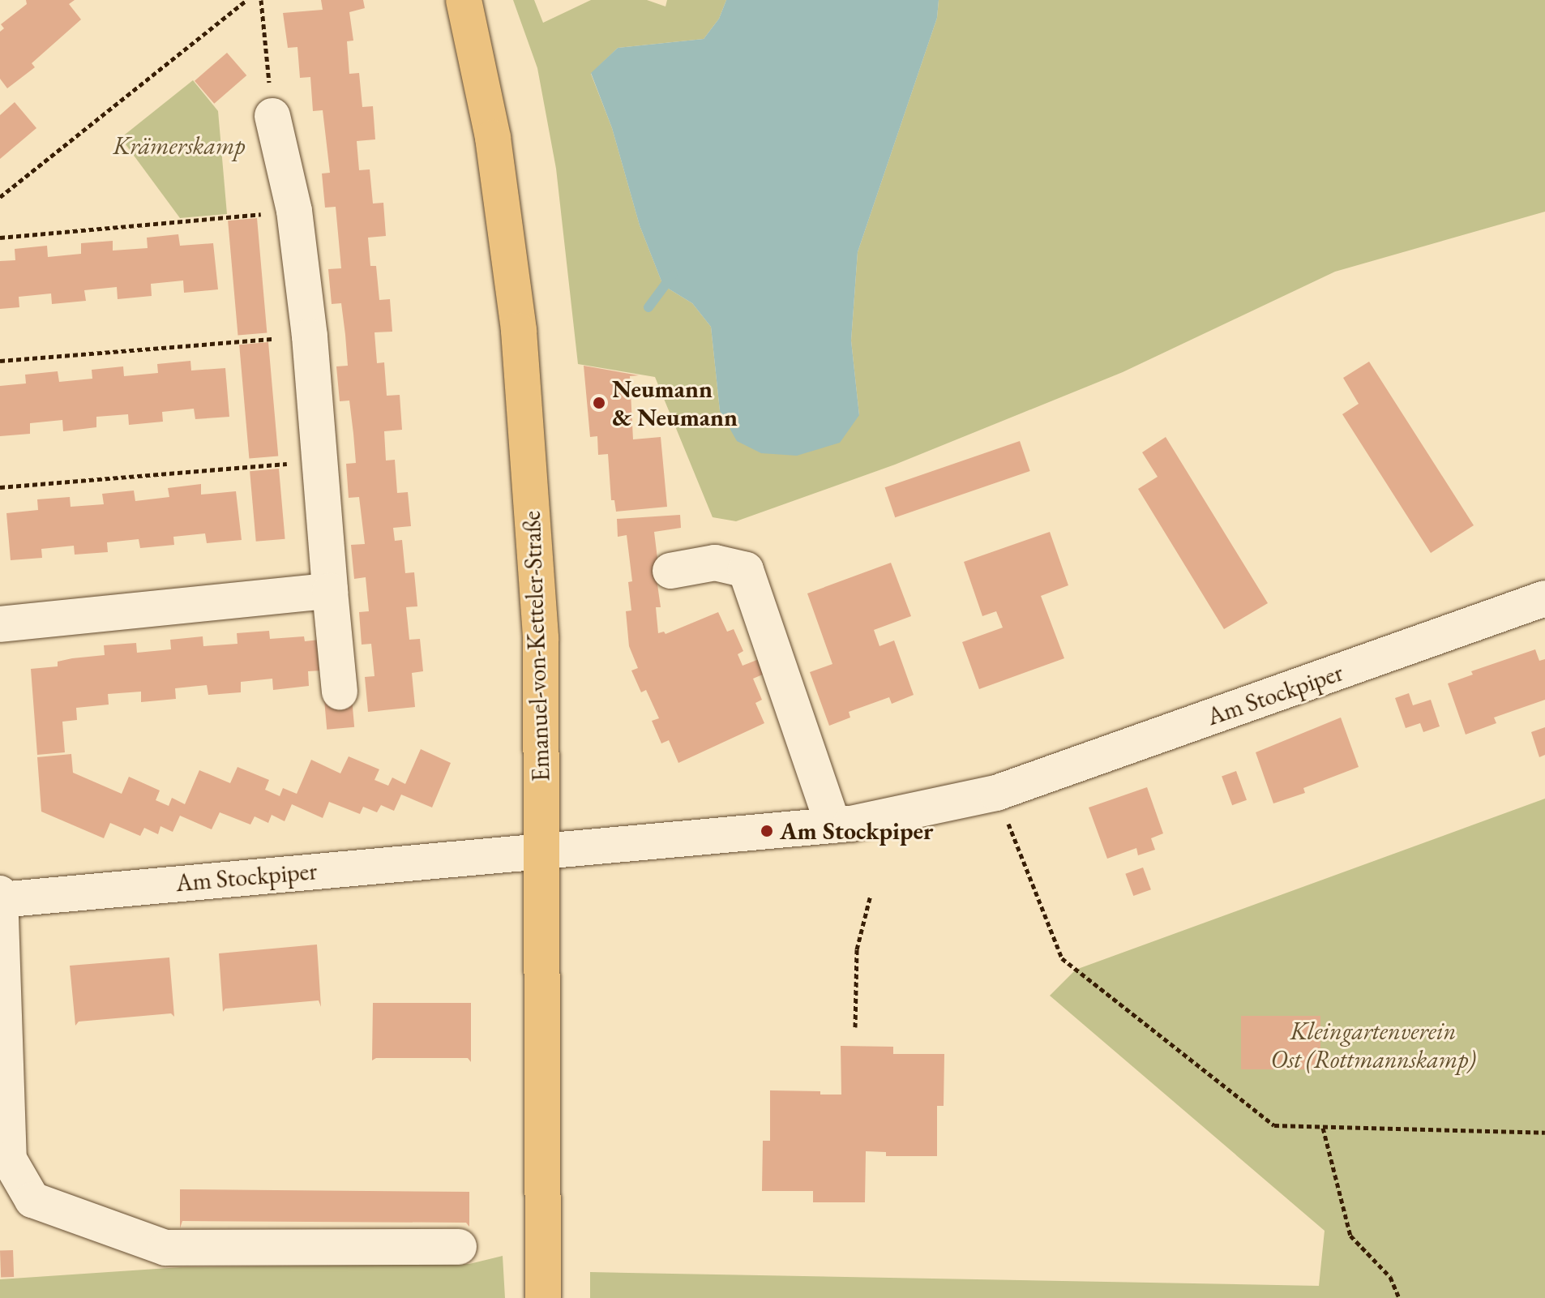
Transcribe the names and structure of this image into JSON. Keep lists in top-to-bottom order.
{
  "streets": {
    "main road": ["Emanuel-von-Ketteler-Straße"],
    "street": ["Am Stockpiper"]
  },
  "crossings": [
    ["Emanuel-von-Ketteler-Straße", "Am Stockpiper"]
  ],
  "parks": ["Krämerskamp", "Kleingartenverein Ost (Rottmannskamp)"],
  "places": ["Neumann & Neumann", "Am Stockpiper"]
}
